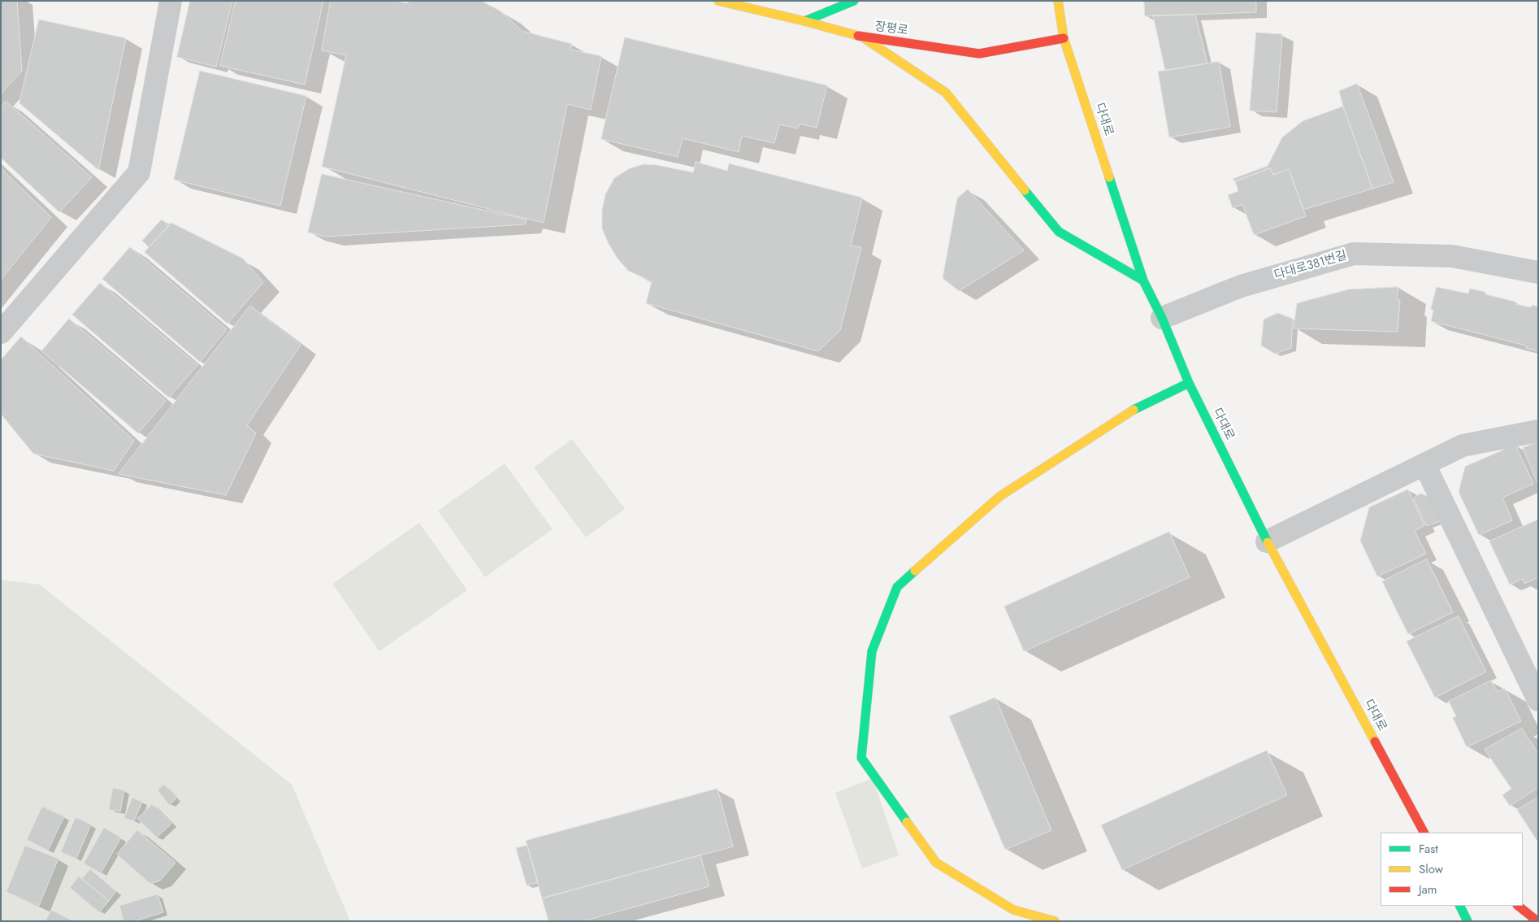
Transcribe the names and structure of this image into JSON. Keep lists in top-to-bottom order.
{
  "streets": {
    "street": ["장평로", "다대로", "다대로381번길"]
  },
  "crossings": [
    ["장평로", "다대로"],
    ["다대로", "다대로381번길"]
  ],
  "legend": ["Fast", "Slow", "Jam"]
}
